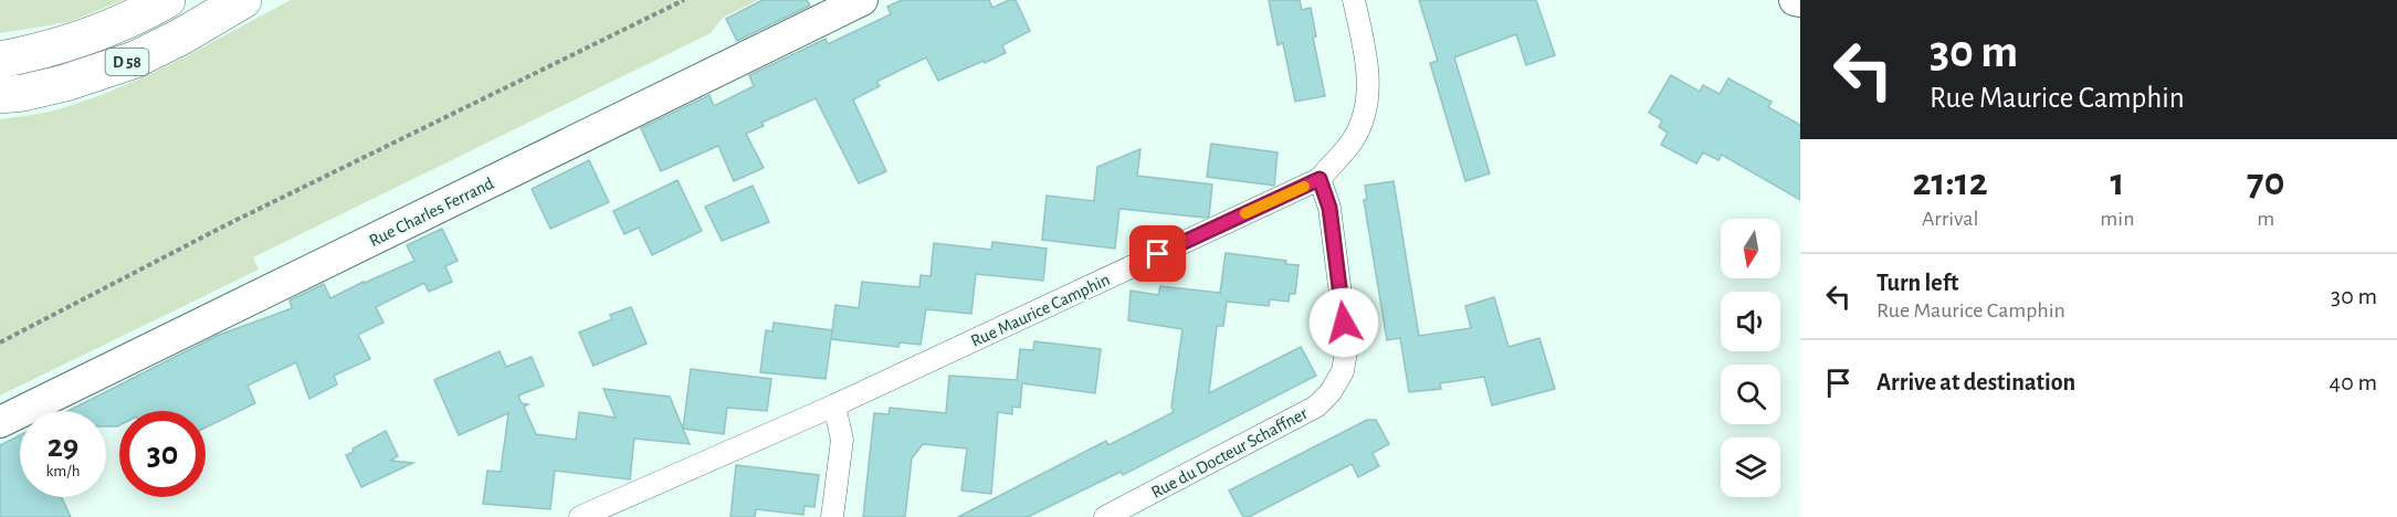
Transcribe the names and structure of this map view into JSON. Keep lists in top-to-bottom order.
{
  "streets": {
    "highway": ["D 58"],
    "street": ["Rue Charles Ferrand", "Rue Maurice Camphin", "Rue du Docteur Schaffner"]
  },
  "crossings": [
    ["Rue Maurice Camphin", "Rue du Docteur Schaffner"]
  ],
  "north": "bottom",
  "page": {
    "turn": ["30 m", "Rue Maurice Camphin"],
    "eta": [
      "21:12",
      "Arrival",
      "1",
      "min",
      "70",
      "m"
    ],
    "list": [
      {
        "name": "Turn left",
        "note": "Rue Maurice Camphin",
        "value": "30 m"
      },
      {
        "name": "Arrive at destination",
        "value": "40 m"
      }
    ],
    "speed": "29 km/h",
    "limit": "30"
  }
}
